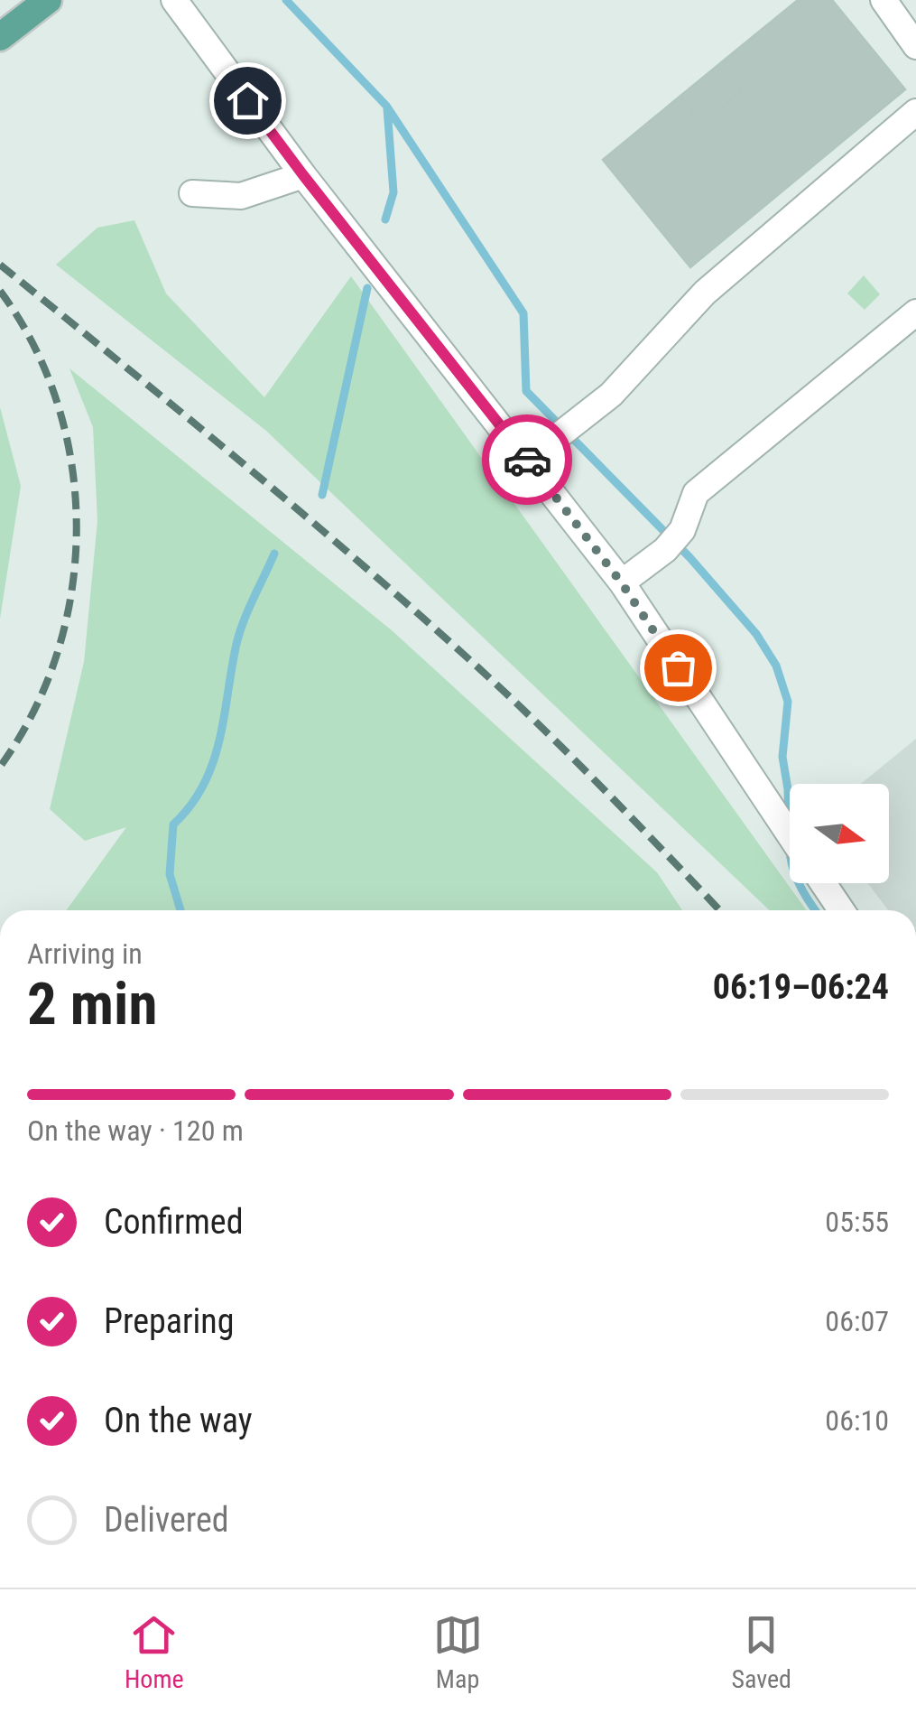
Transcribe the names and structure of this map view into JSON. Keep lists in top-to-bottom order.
{
  "north": "right",
  "page": {
    "heading": ["2 min", "Arriving in", "06:19–06:24"],
    "bar": "On the way · 120 m",
    "list": [
      ["Confirmed", "05:55"],
      ["Preparing", "06:07"],
      ["On the way", "06:10"],
      "Delivered"
    ],
    "tabs": ["Home", "Map", "Saved"]
  }
}
